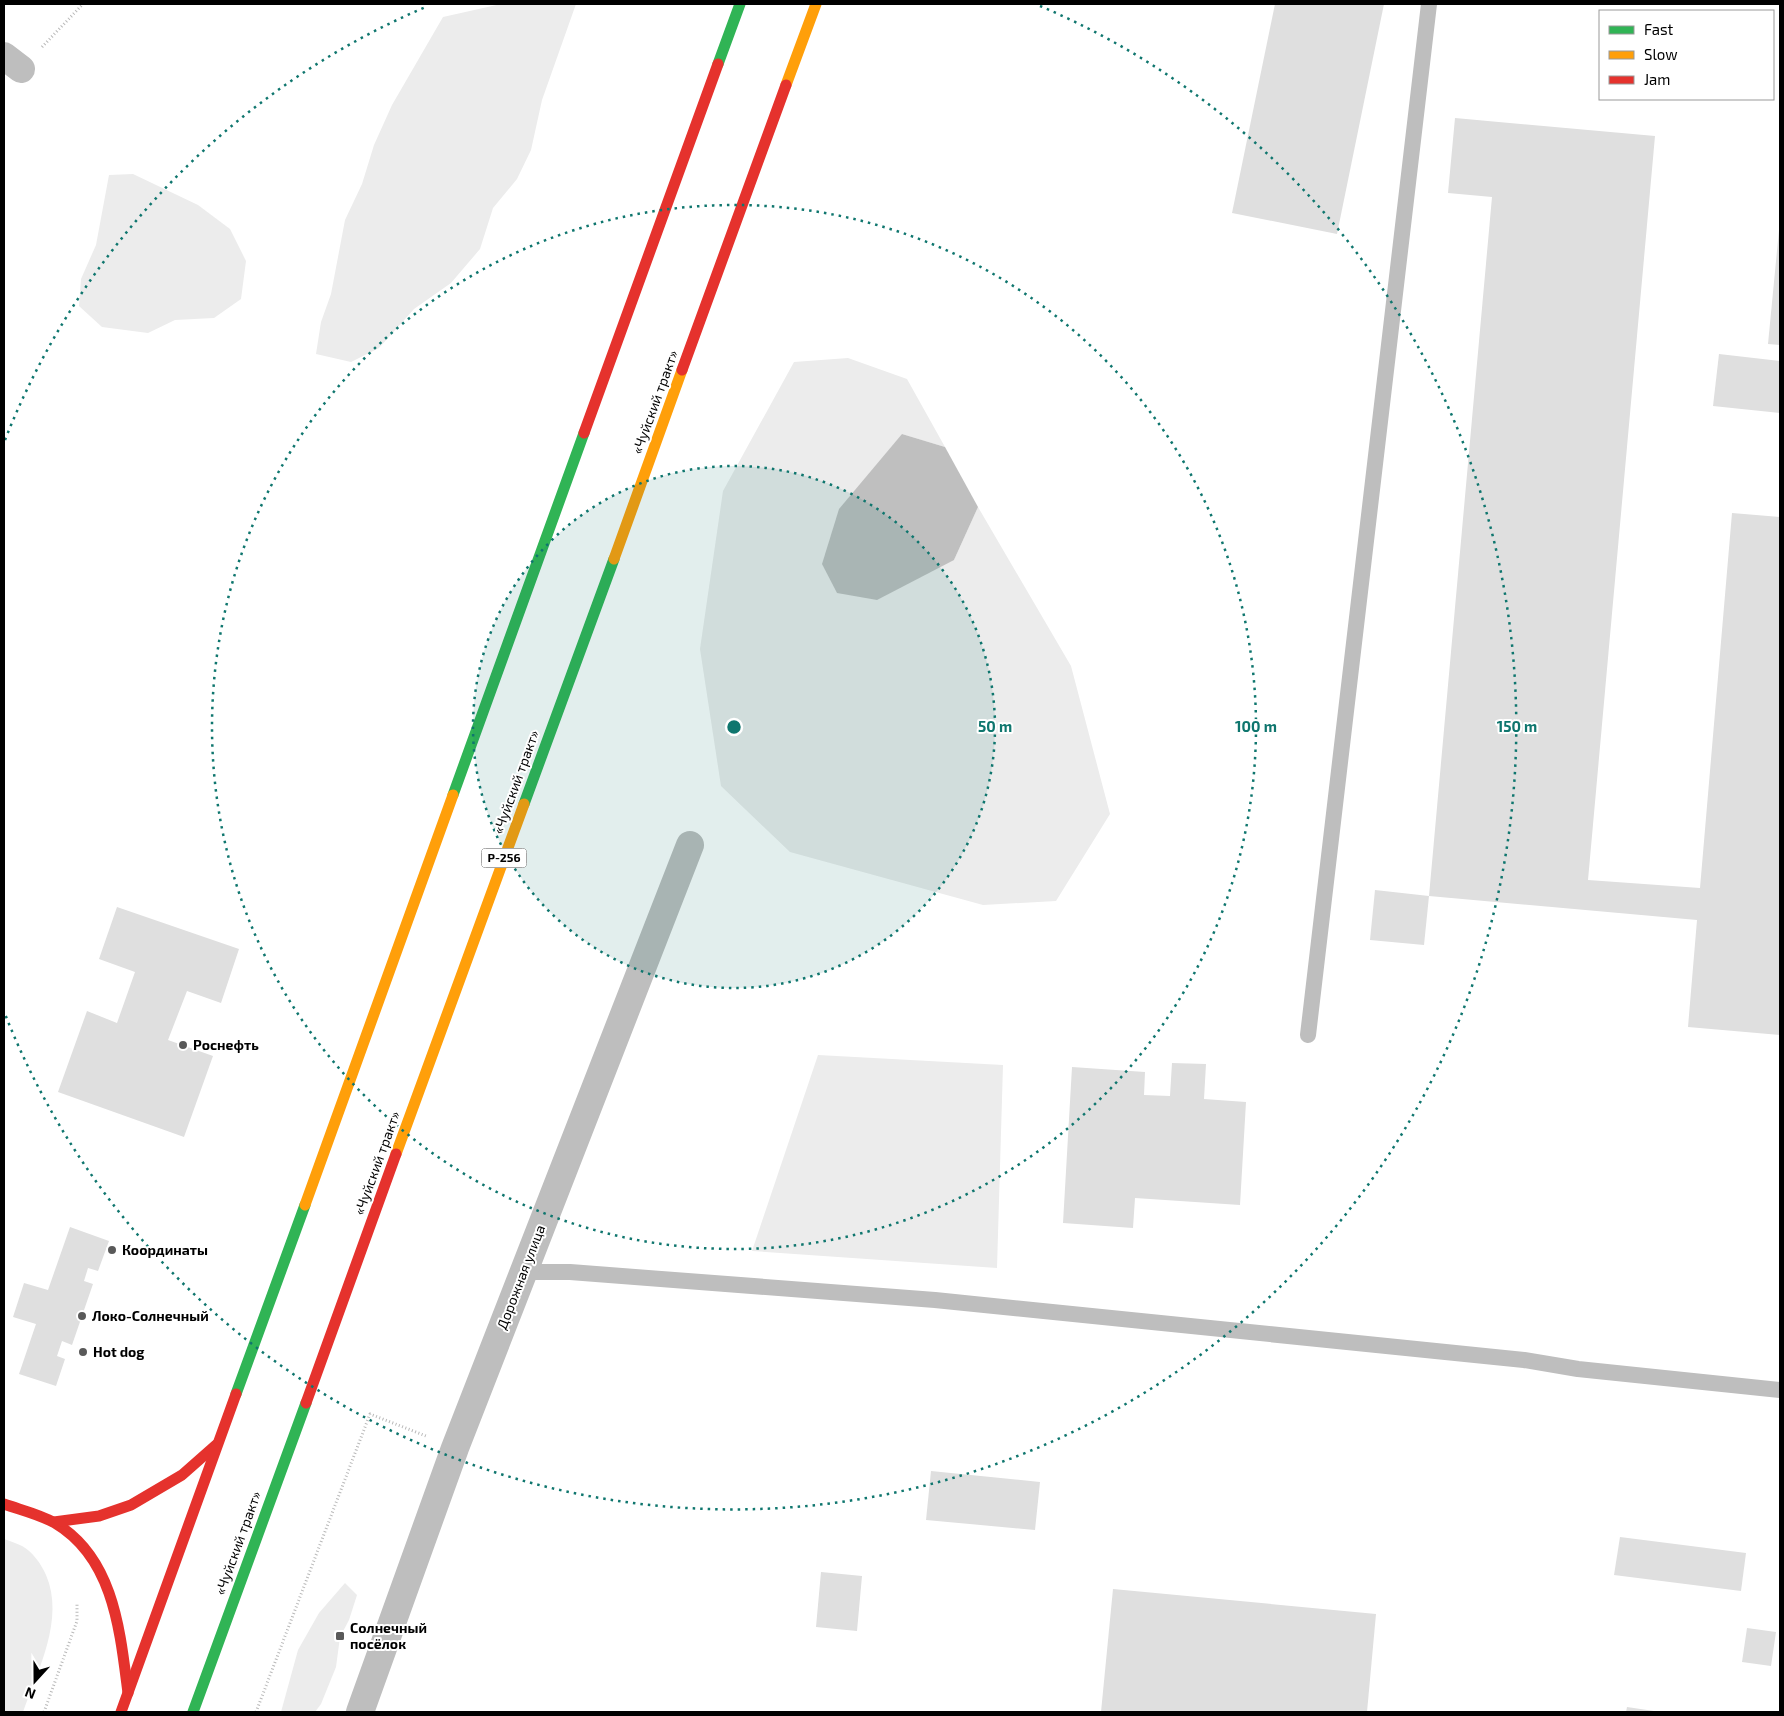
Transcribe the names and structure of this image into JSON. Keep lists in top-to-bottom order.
{
  "streets": {
    "main road": ["«Чуйский тракт»", "Р-256"],
    "street": ["Дорожная улица"]
  },
  "places": {
    "other": [
      "Роснефть",
      "Координаты",
      "Локо-Солнечный",
      "Hot dog"
    ],
    "transit": ["Солнечный посёлок"]
  },
  "legend": ["Fast", "Slow", "Jam"],
  "north": "bottom",
  "rings": ["50 m", "100 m", "150 m"]
}
